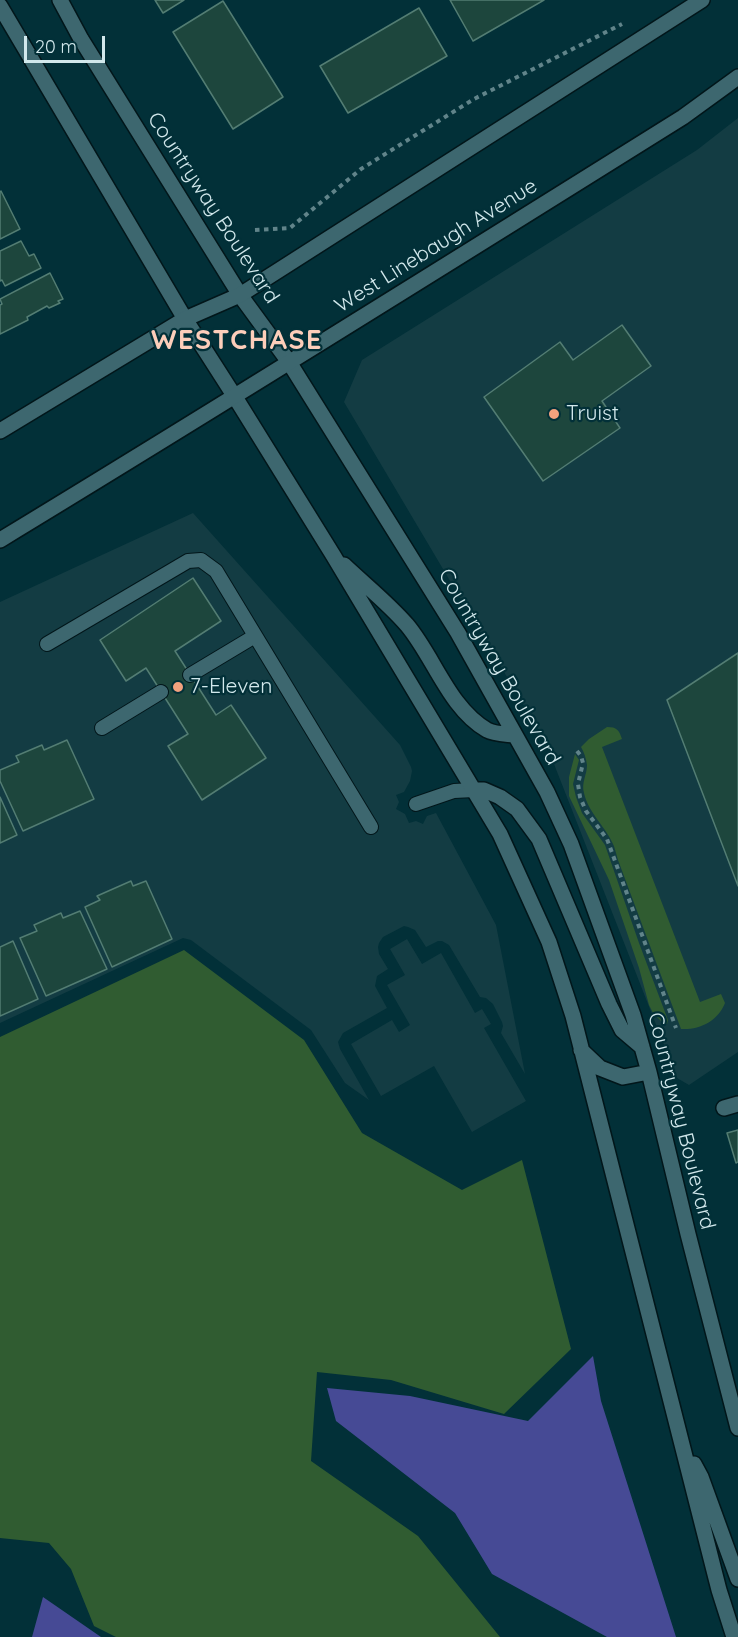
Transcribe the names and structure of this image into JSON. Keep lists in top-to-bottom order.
{
  "streets": {
    "street": ["Countryway Boulevard", "West Linebaugh Avenue"]
  },
  "crossings": [
    ["Countryway Boulevard", "West Linebaugh Avenue"]
  ],
  "districts": ["WESTCHASE"],
  "places": ["Truist", "7-Eleven"],
  "scale_bar": "20 m"
}
